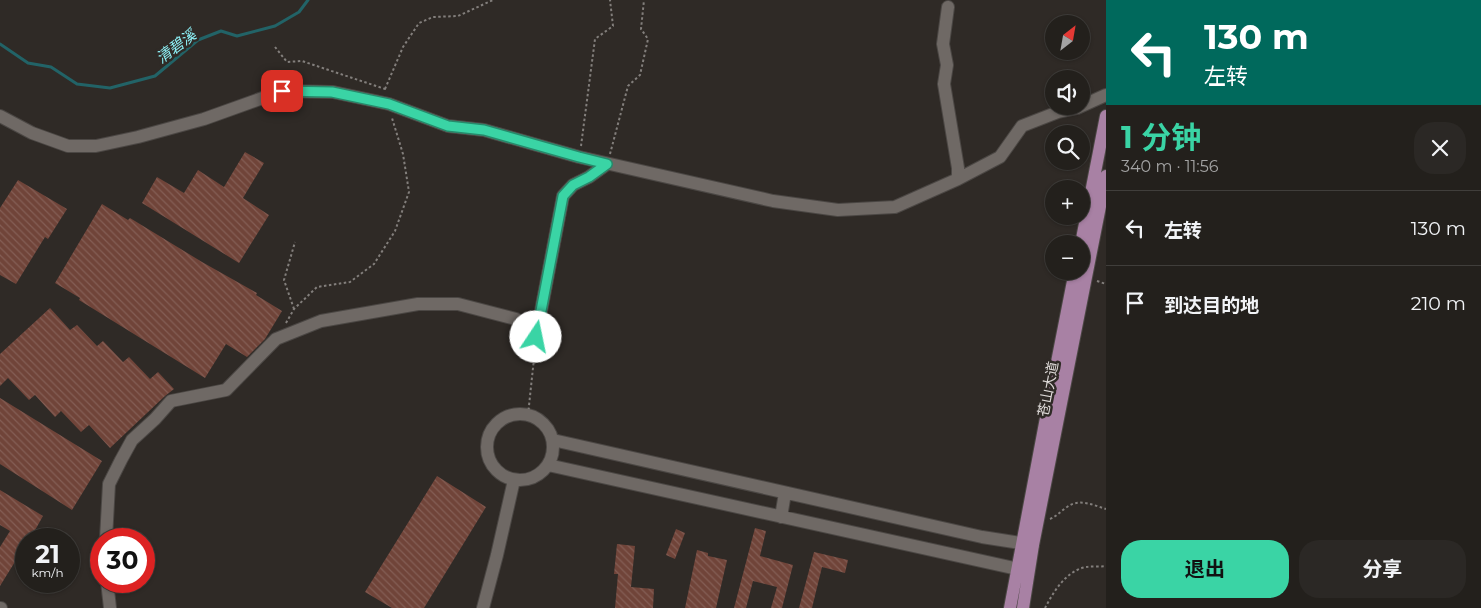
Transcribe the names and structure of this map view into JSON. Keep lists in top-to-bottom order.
{
  "streets": {
    "main road": ["苍山大道"]
  },
  "water": ["清碧溪"],
  "north": "top right",
  "page": {
    "turn": ["130 m", "左转"],
    "map_buttons": ["+", "−"],
    "heading": ["1 分钟", "340 m · 11:56"],
    "list": [
      {
        "name": "左转",
        "value": "130 m"
      },
      {
        "name": "到达目的地",
        "value": "210 m"
      }
    ],
    "speed": "21 km/h",
    "limit": "30",
    "buttons": ["退出", "分享"]
  }
}
